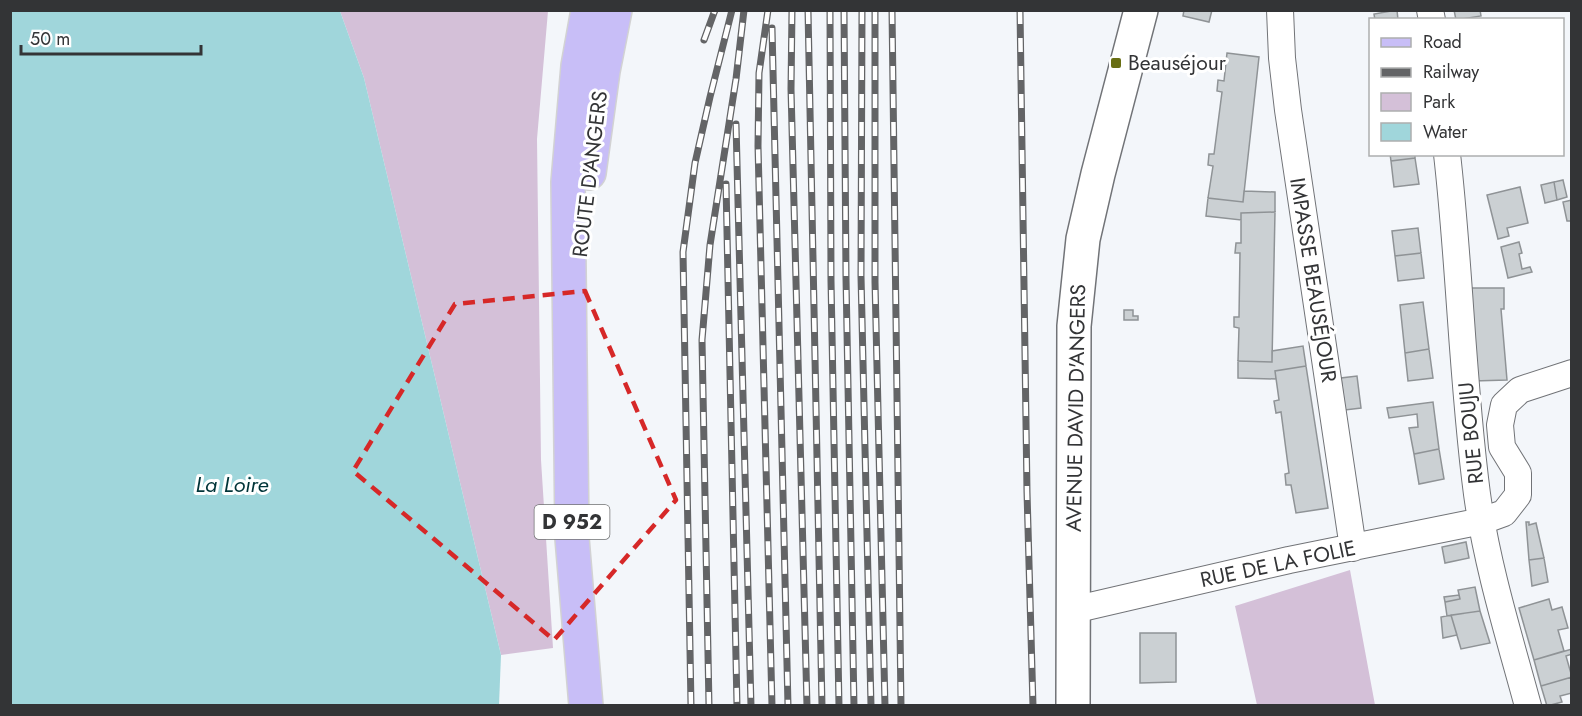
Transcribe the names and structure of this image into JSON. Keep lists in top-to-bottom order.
{
  "streets": {
    "main road": ["ROUTE D'ANGERS", "D 952"],
    "street": [
      "IMPASSE BEAUSÉJOUR",
      "AVENUE DAVID D'ANGERS",
      "RUE BOUJU",
      "RUE DE LA FOLIE"
    ]
  },
  "crossings": [
    ["IMPASSE BEAUSÉJOUR", "RUE DE LA FOLIE"],
    ["AVENUE DAVID D'ANGERS", "RUE DE LA FOLIE"],
    ["RUE BOUJU", "RUE DE LA FOLIE"]
  ],
  "water": ["La Loire"],
  "places": {
    "transit": ["Beauséjour"]
  },
  "legend": [
    "Road",
    "Railway",
    "Park",
    "Water"
  ],
  "scale_bar": "50 m"
}
